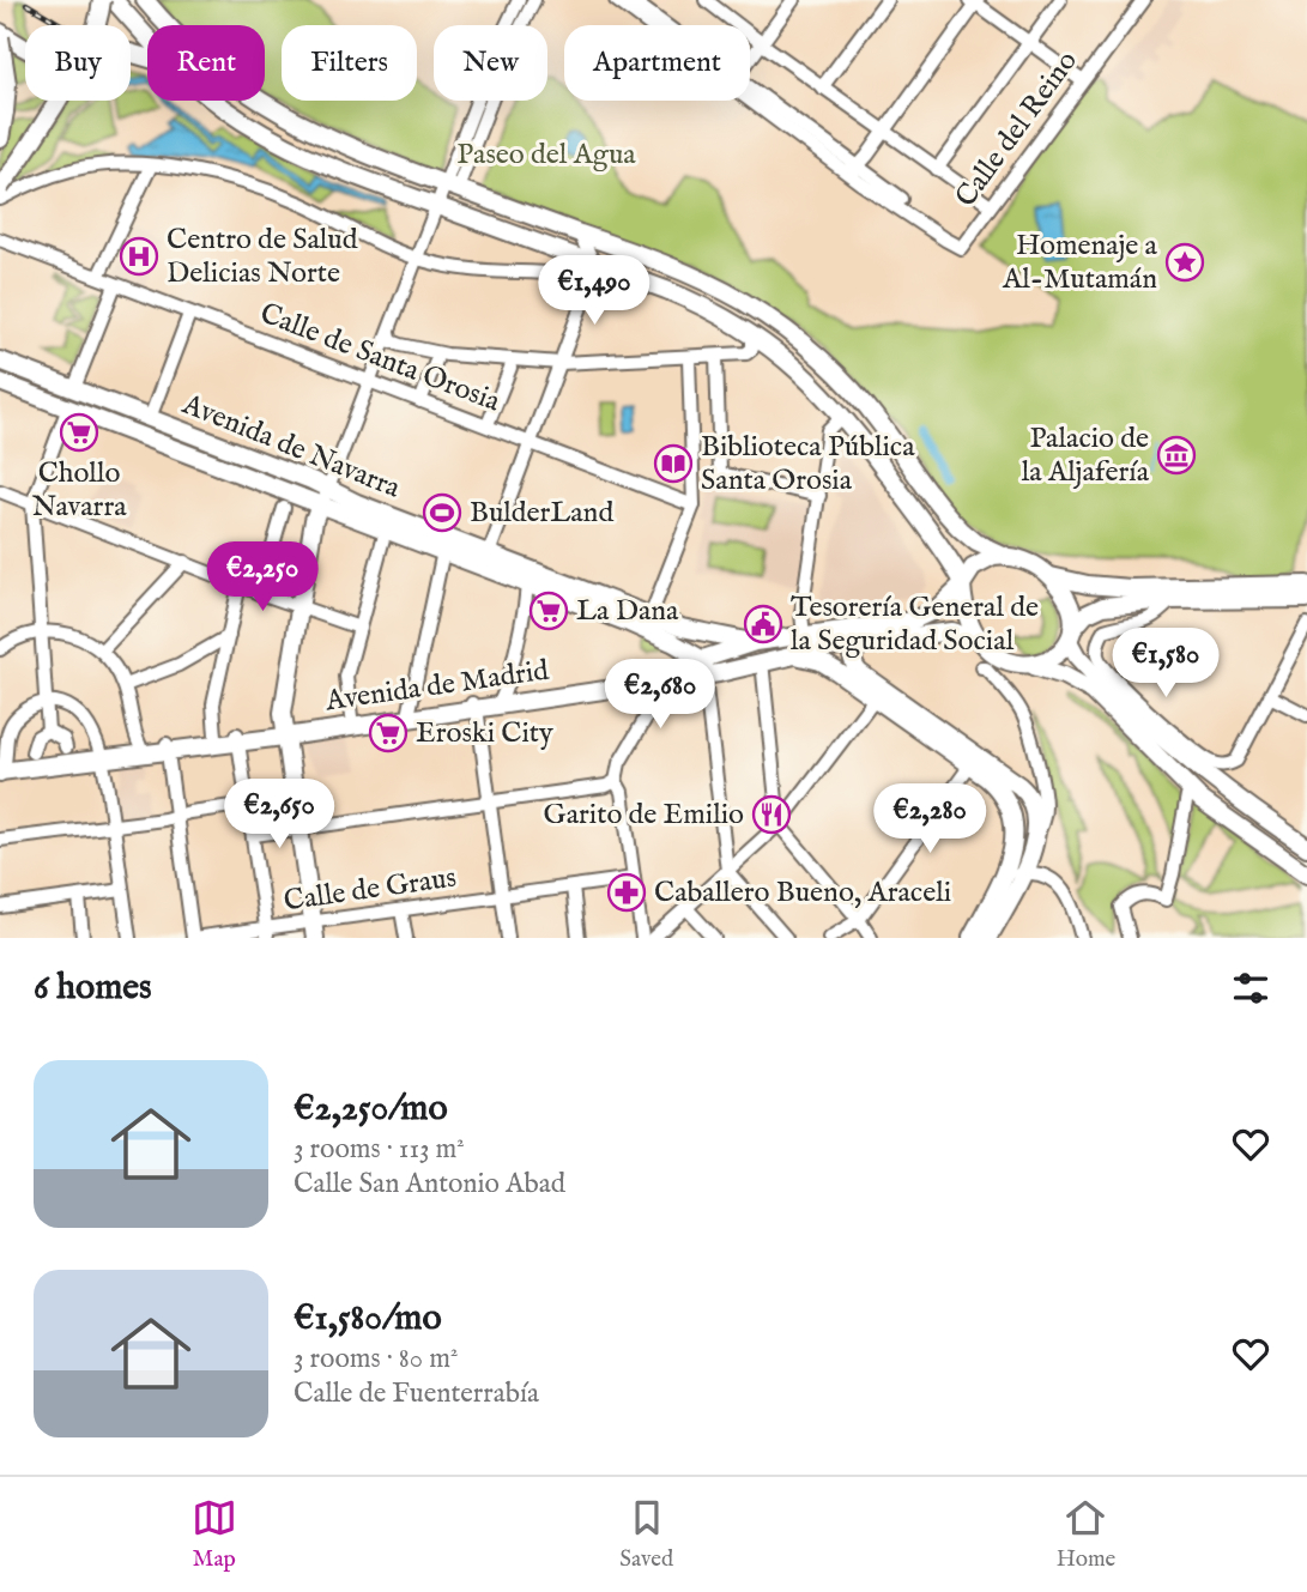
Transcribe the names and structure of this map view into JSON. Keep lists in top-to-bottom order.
{
  "streets": {
    "main road": ["Avenida de Navarra", "Avenida de Madrid"],
    "street": ["Calle del Reino", "Calle de Santa Orosia", "Calle de Graus"]
  },
  "crossings": [
    ["Avenida de Navarra", "Avenida de Madrid"]
  ],
  "parks": ["Paseo del Agua"],
  "places": {
    "hospital": ["Centro de Salud Delicias Norte"],
    "place": ["Homenaje a Al-Mutamán"],
    "supermarket": ["Chollo Navarra", "La Dana", "Eroski City"],
    "museum": ["Palacio de la Aljafería"],
    "library": ["Biblioteca Pública Santa Orosia"],
    "sports": ["BulderLand"],
    "public building": ["Tesorería General de la Seguridad Social"],
    "restaurant": ["Garito de Emilio"],
    "pharmacy": ["Caballero Bueno, Araceli"]
  },
  "page": {
    "chip": [
      "Buy",
      "Rent",
      "Filters",
      "New",
      "Apartment"
    ],
    "price": [
      "€1,490",
      "€2,250",
      "€1,580",
      "€2,680",
      "€2,650",
      "€2,280"
    ],
    "heading": "6 homes",
    "list": [
      {
        "name": "€2,250/mo",
        "note": "3 rooms · 113 m² · Calle San Antonio Abad"
      },
      {
        "name": "€1,580/mo",
        "note": "3 rooms · 80 m² · Calle de Fuenterrabía"
      }
    ],
    "tabs": ["Map", "Saved", "Home"]
  }
}
